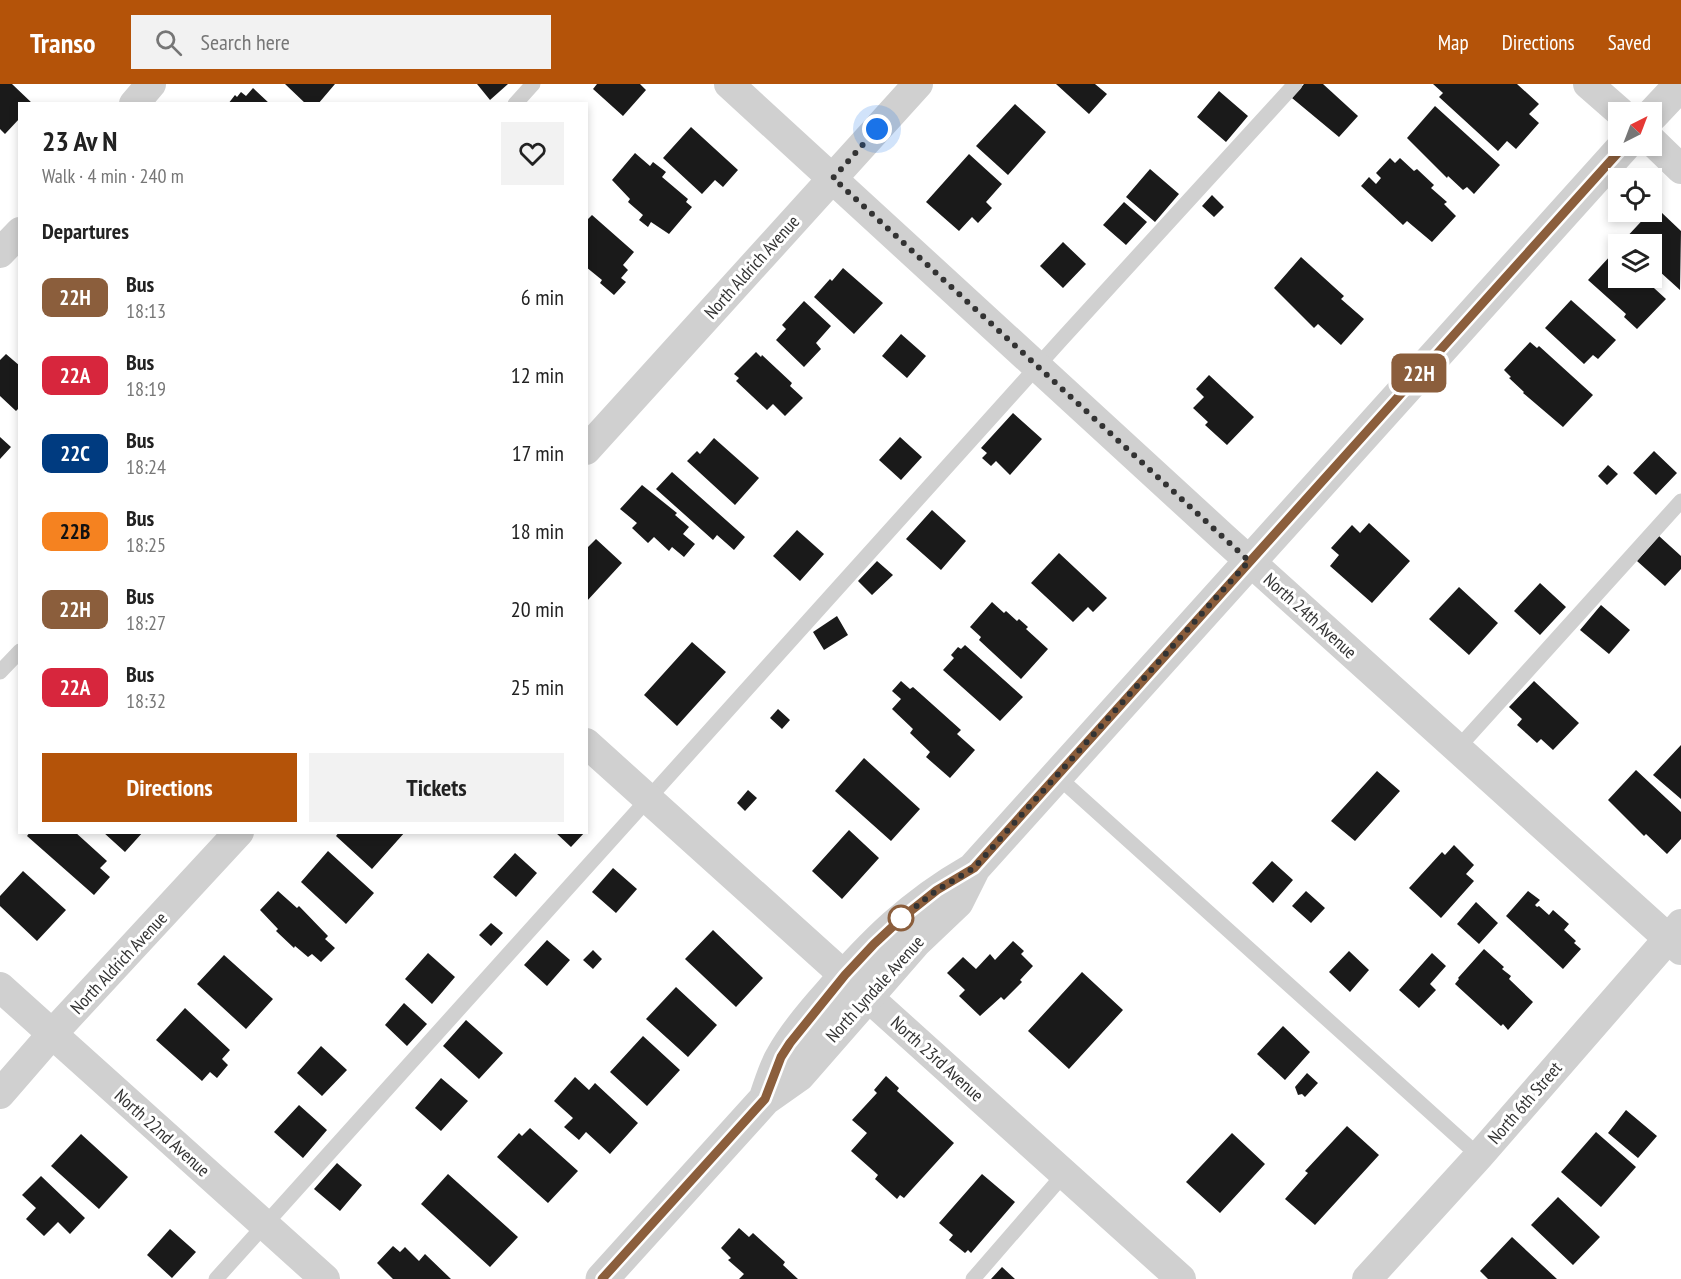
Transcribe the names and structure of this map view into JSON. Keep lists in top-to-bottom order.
{
  "streets": {
    "street": [
      "North Aldrich Avenue",
      "North 24th Avenue",
      "North Lyndale Avenue",
      "North 23rd Avenue",
      "North 6th Street",
      "North 22nd Avenue"
    ]
  },
  "crossings": [
    ["North Aldrich Avenue", "North 24th Avenue"],
    ["North Aldrich Avenue", "North 22nd Avenue"],
    ["North 24th Avenue", "North Lyndale Avenue"],
    ["North 24th Avenue", "North 6th Street"],
    ["North Lyndale Avenue", "North 23rd Avenue"]
  ],
  "lines": ["bus line 22H"],
  "north": "top right",
  "page": {
    "header": "Transo",
    "search": "Search here",
    "nav": ["Map", "Directions", "Saved"],
    "on_map": "22H",
    "heading": [
      ["23 Av N", "Walk · 4 min · 240 m"],
      "Departures"
    ],
    "list": [
      {
        "mark": "22H",
        "name": "Bus",
        "note": "18:13",
        "value": "6 min"
      },
      {
        "mark": "22A",
        "name": "Bus",
        "note": "18:19",
        "value": "12 min"
      },
      {
        "mark": "22C",
        "name": "Bus",
        "note": "18:24",
        "value": "17 min"
      },
      {
        "mark": "22B",
        "name": "Bus",
        "note": "18:25",
        "value": "18 min"
      },
      {
        "mark": "22H",
        "name": "Bus",
        "note": "18:27",
        "value": "20 min"
      },
      {
        "mark": "22A",
        "name": "Bus",
        "note": "18:32",
        "value": "25 min"
      }
    ],
    "buttons": ["Directions", "Tickets"]
  }
}
